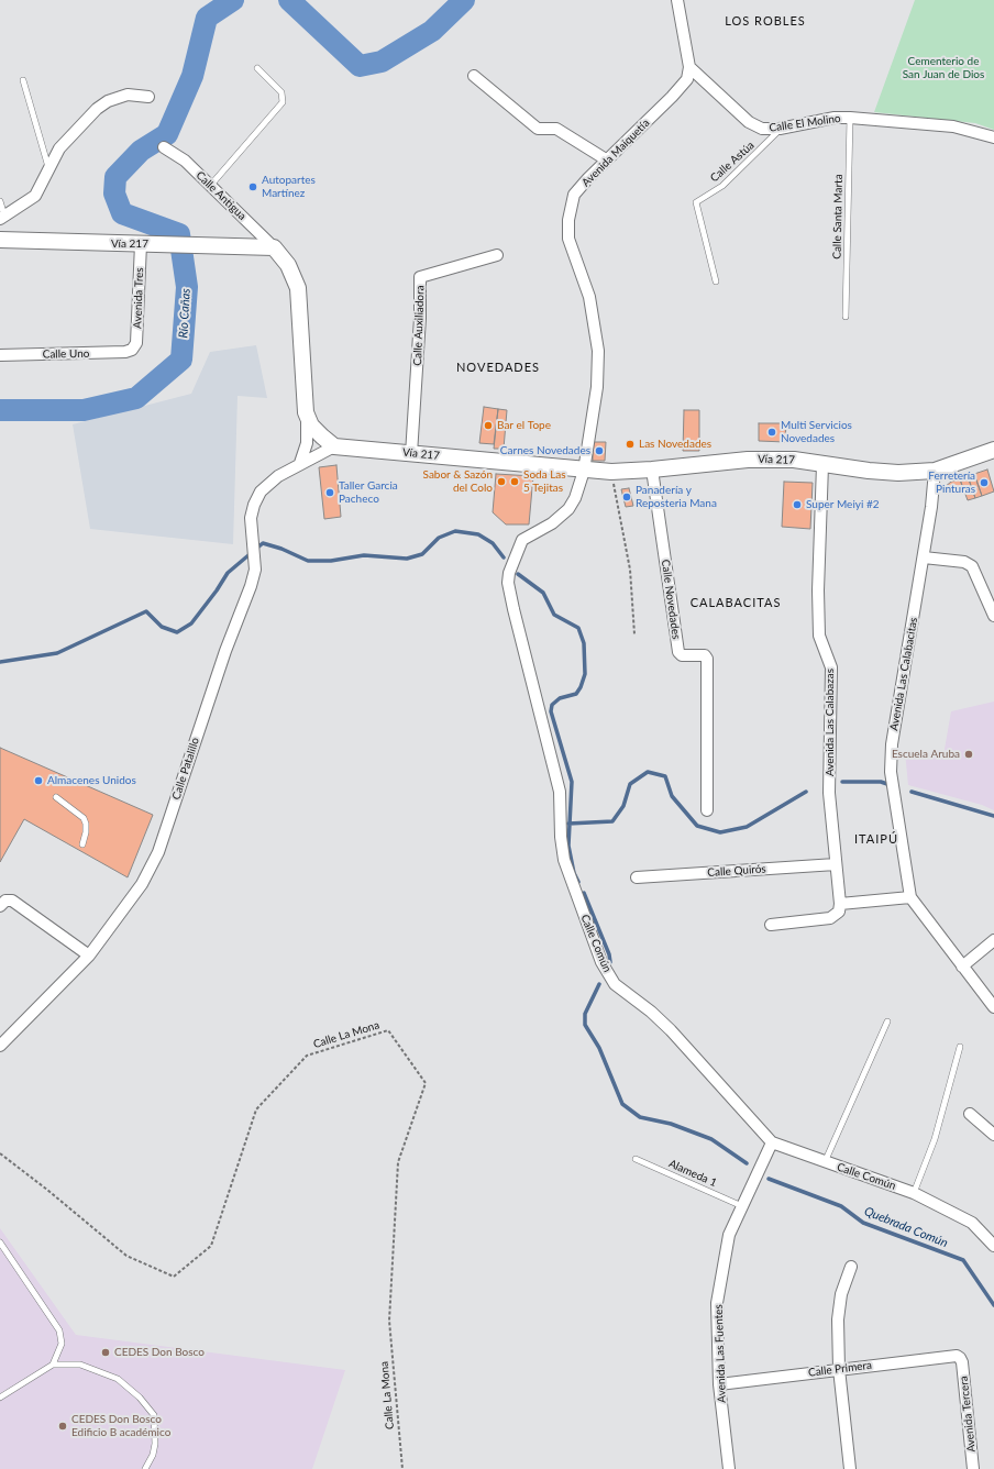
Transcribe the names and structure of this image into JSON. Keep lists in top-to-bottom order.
{
  "streets": {
    "main road": ["Vía 217"],
    "street": [
      "Calle El Molino",
      "Avenida Maiquetía",
      "Calle Antigua",
      "Avenida Tres",
      "Calle Auxiliadora",
      "Calle Uno",
      "Calle Novedades",
      "Avenida Las Calabacitas",
      "Avenida Las Calabazas",
      "Calle Patalillo",
      "Calle Quirós",
      "Calle Común",
      "Avenida Las Fuentes",
      "Calle Primera",
      "Avenida Tercera"
    ],
    "lane": ["Calle Astúa", "Calle Santa Marta", "Alameda 1"],
    "path": ["Calle La Mona"]
  },
  "crossings": [
    ["Calle El Molino", "Avenida Maiquetía"],
    ["Calle El Molino", "Calle Astúa"],
    ["Calle El Molino", "Calle Santa Marta"],
    ["Avenida Maiquetía", "Vía 217"],
    ["Avenida Maiquetía", "Calle Común"],
    ["Calle Antigua", "Vía 217"],
    ["Vía 217", "Avenida Tres"],
    ["Vía 217", "Calle Auxiliadora"],
    ["Vía 217", "Calle Novedades"],
    ["Vía 217", "Avenida Las Calabacitas"],
    ["Vía 217", "Avenida Las Calabazas"],
    ["Vía 217", "Calle Patalillo"],
    ["Vía 217", "Calle Común"],
    ["Avenida Tres", "Calle Uno"],
    ["Avenida Las Calabazas", "Calle Quirós"],
    ["Calle Común", "Avenida Las Fuentes"],
    ["Alameda 1", "Avenida Las Fuentes"],
    ["Avenida Las Fuentes", "Calle Primera"],
    ["Calle Primera", "Avenida Tercera"]
  ],
  "districts": [
    "LOS ROBLES",
    "NOVEDADES",
    "CALABACITAS",
    "ITAIPÚ"
  ],
  "water": ["Río Cañas", "Quebrada Común"],
  "parks": ["Cementerio de San Juan de Dios"],
  "places": [
    "Autopartes Martínez",
    "Bar el Tope",
    "Multi Servicios Novedades",
    "Las Novedades",
    "Carnes Novedades",
    "Sabor & Sazón del Colo",
    "Soda Las 5 Tejitas",
    "Ferretería Pinturas",
    "Taller Garcia Pacheco",
    "Panadería y Reposteria Mana",
    "Super Meiyi #2",
    "Escuela Aruba",
    "Almacenes Unidos",
    "CEDES Don Bosco",
    "CEDES Don Bosco Edificio B académico"
  ]
}
